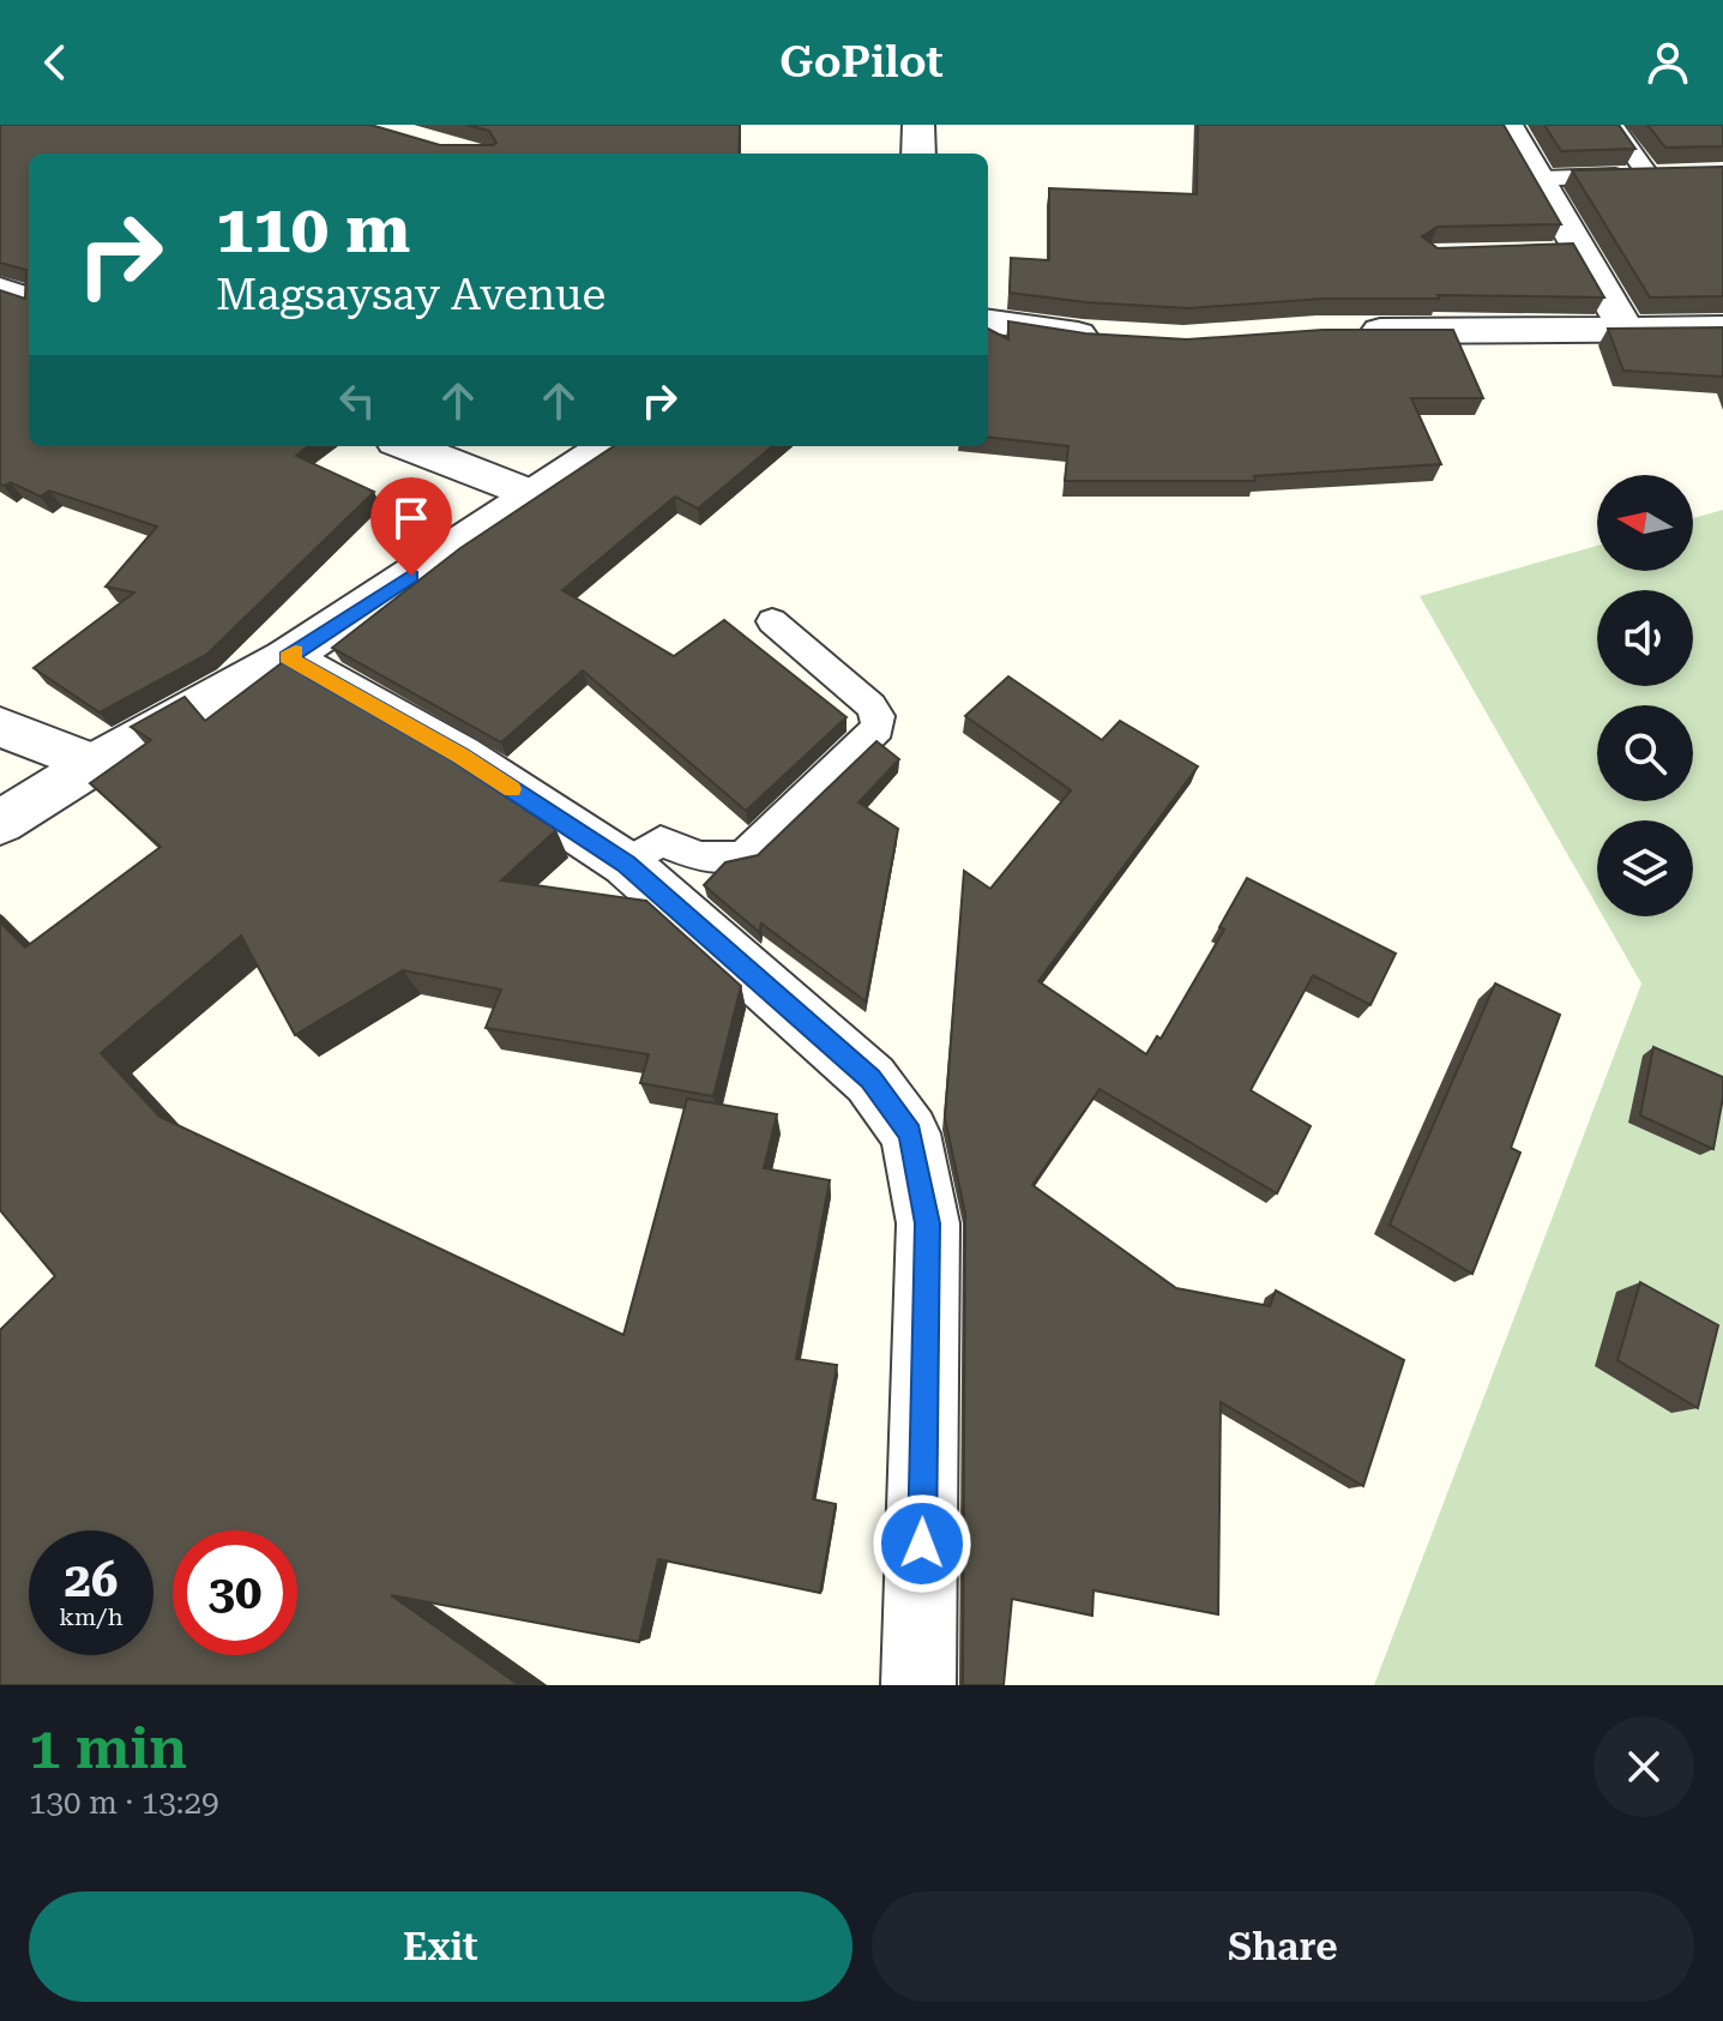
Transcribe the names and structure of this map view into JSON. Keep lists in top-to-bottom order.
{
  "north": "left",
  "page": {
    "header": "GoPilot",
    "turn": ["110 m", "Magsaysay Avenue"],
    "speed": "26 km/h",
    "limit": "30",
    "heading": ["1 min", "130 m · 13:29"],
    "buttons": ["Exit", "Share"]
  }
}
